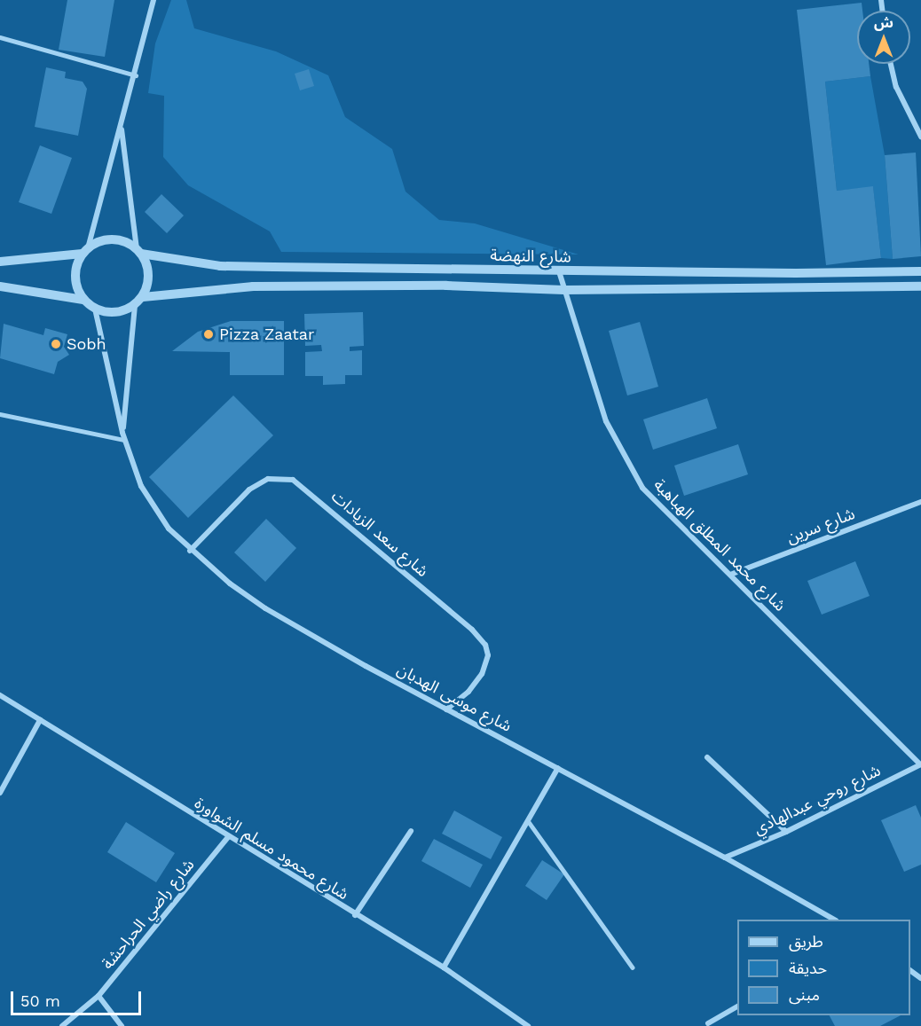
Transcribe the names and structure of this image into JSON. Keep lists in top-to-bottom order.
{
  "streets": {
    "street": [
      "شارع النهضة",
      "شارع سرين",
      "شارع سعد الزيادات",
      "شارع محمد المطلق الهباهبة",
      "شارع موسى الهدبان",
      "شارع روحي عبدالهادي",
      "شارع محمود مسلم الشواورة",
      "شارع راضي الحراحشة"
    ]
  },
  "crossings": [
    ["شارع النهضة", "شارع محمد المطلق الهباهبة"],
    ["شارع النهضة", "شارع موسى الهدبان"],
    ["شارع سرين", "شارع محمد المطلق الهباهبة"],
    ["شارع سعد الزيادات", "شارع موسى الهدبان"],
    ["شارع محمد المطلق الهباهبة", "شارع روحي عبدالهادي"],
    ["شارع موسى الهدبان", "شارع روحي عبدالهادي"],
    ["شارع محمود مسلم الشواورة", "شارع راضي الحراحشة"]
  ],
  "places": ["Pizza Zaatar", "Sobh"],
  "legend": ["طريق", "حديقة", "مبنى"],
  "scale_bar": "50 m",
  "north": "top"
}
